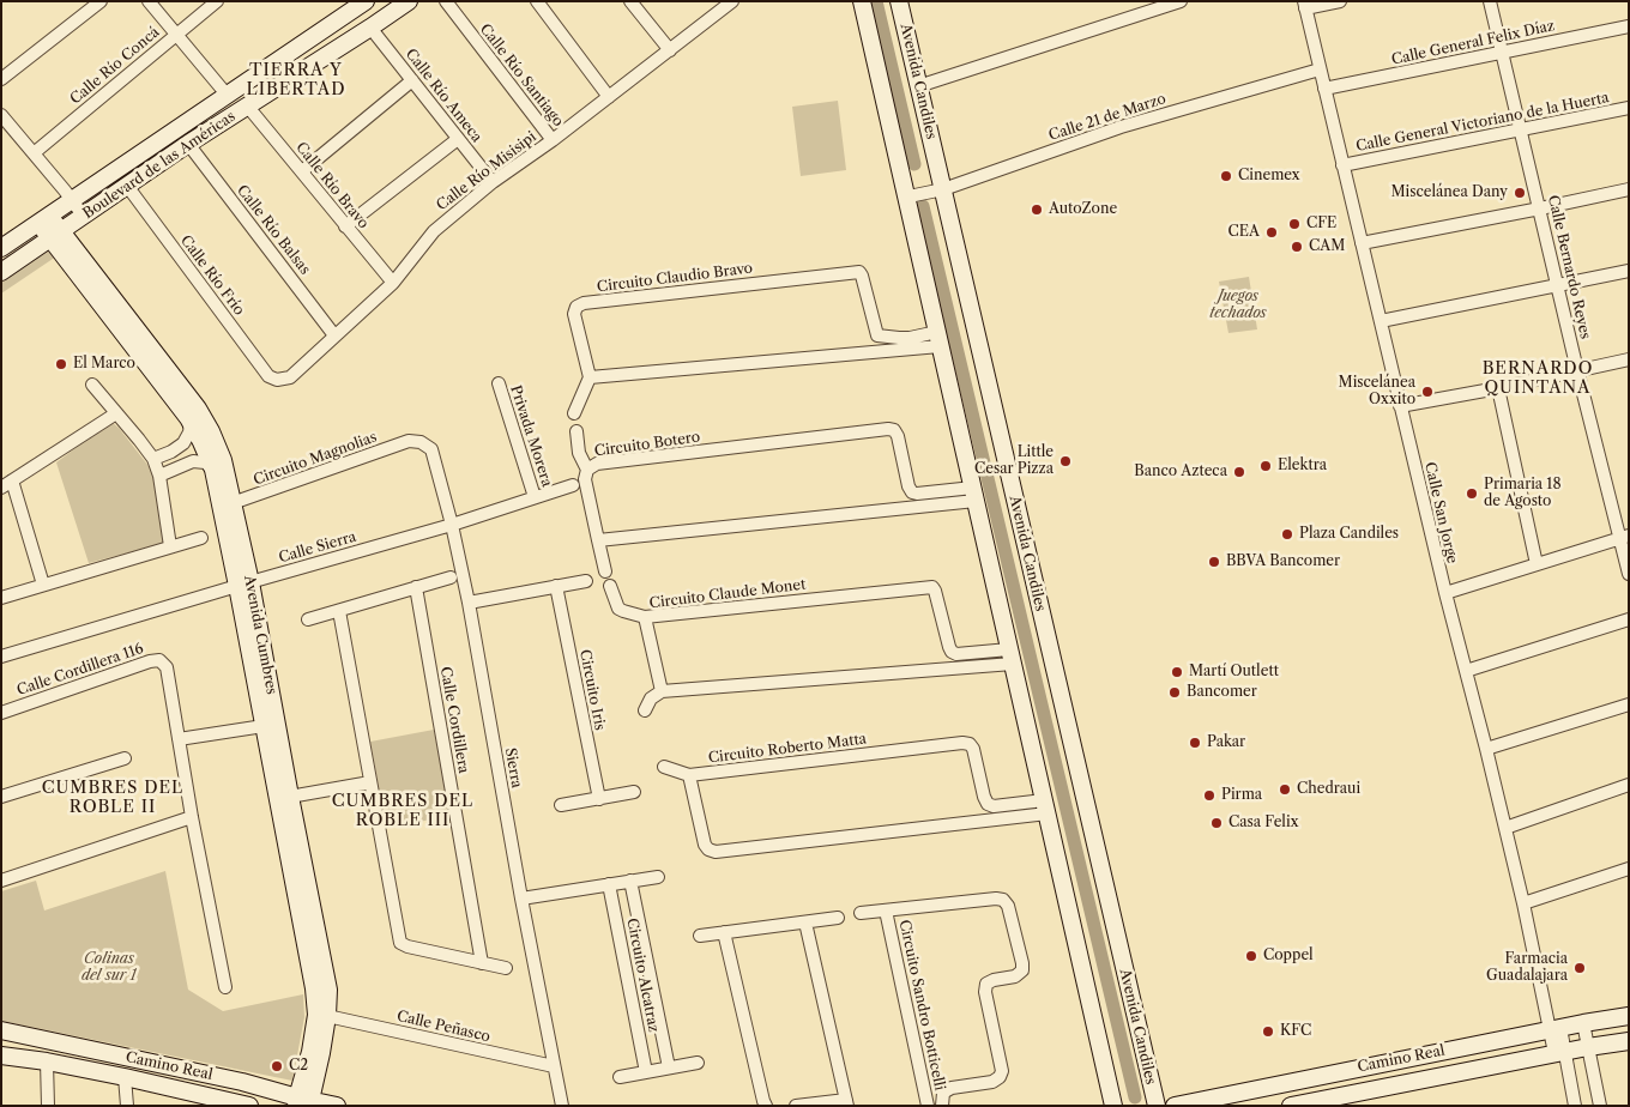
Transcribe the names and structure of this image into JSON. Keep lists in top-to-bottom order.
{
  "streets": {
    "street": [
      "Calle General Felix Díaz",
      "Calle Río Concá",
      "Calle Río Santiago",
      "Avenida Candiles",
      "Calle Río Ameca",
      "Calle 21 de Marzo",
      "Calle General Victoriano de la Huerta",
      "Boulevard de las Américas",
      "Calle Río Misisipi",
      "Calle Río Bravo",
      "Calle Río Balsas",
      "Calle Bernardo Reyes",
      "Calle Río Frío",
      "Circuito Claudio Bravo",
      "Privada Morera",
      "Circuito Botero",
      "Circuito Magnolias",
      "Calle San Jorge",
      "Calle Sierra",
      "Circuito Claude Monet",
      "Avenida Cumbres",
      "Calle Cordillera 116",
      "Circuito Iris",
      "Calle Cordillera",
      "Circuito Roberto Matta",
      "Sierra",
      "Circuito Alcatraz",
      "Circuito Sandro Botticelli",
      "Calle Peñasco",
      "Camino Real"
    ]
  },
  "crossings": [
    ["Calle General Felix Díaz", "Calle Bernardo Reyes"],
    ["Calle General Felix Díaz", "Calle San Jorge"],
    ["Calle Río Santiago", "Calle Río Misisipi"],
    ["Avenida Candiles", "Calle 21 de Marzo"],
    ["Calle Río Ameca", "Boulevard de las Américas"],
    ["Calle Río Ameca", "Calle Río Misisipi"],
    ["Calle 21 de Marzo", "Calle San Jorge"],
    ["Calle General Victoriano de la Huerta", "Calle Bernardo Reyes"],
    ["Calle General Victoriano de la Huerta", "Calle San Jorge"],
    ["Boulevard de las Américas", "Calle Río Bravo"],
    ["Boulevard de las Américas", "Calle Río Balsas"],
    ["Boulevard de las Américas", "Calle Río Frío"],
    ["Boulevard de las Américas", "Avenida Cumbres"],
    ["Calle Río Misisipi", "Calle Río Bravo"],
    ["Calle Río Misisipi", "Calle Río Balsas"],
    ["Calle Río Misisipi", "Calle Río Frío"],
    ["Privada Morera", "Calle Sierra"],
    ["Circuito Magnolias", "Avenida Cumbres"],
    ["Circuito Magnolias", "Sierra"],
    ["Calle San Jorge", "Camino Real"],
    ["Calle Sierra", "Avenida Cumbres"],
    ["Calle Sierra", "Sierra"],
    ["Avenida Cumbres", "Calle Peñasco"],
    ["Avenida Cumbres", "Camino Real"],
    ["Sierra", "Calle Peñasco"]
  ],
  "districts": [
    "TIERRA Y LIBERTAD",
    "BERNARDO QUINTANA",
    "CUMBRES DEL ROBLE II",
    "CUMBRES DEL ROBLE III"
  ],
  "parks": ["Juegos techados", "Colinas del sur 1"],
  "places": [
    "Cinemex",
    "Miscelánea Dany",
    "AutoZone",
    "CFE",
    "CEA",
    "CAM",
    "El Marco",
    "Miscelánea Oxxito",
    "Little Cesar Pizza",
    "Elektra",
    "Banco Azteca",
    "Primaria 18 de Agosto",
    "Plaza Candiles",
    "BBVA Bancomer",
    "Martí Outlett",
    "Bancomer",
    "Pakar",
    "Chedraui",
    "Pirma",
    "Casa Felix",
    "Coppel",
    "Farmacia Guadalajara",
    "KFC",
    "C2"
  ]
}
